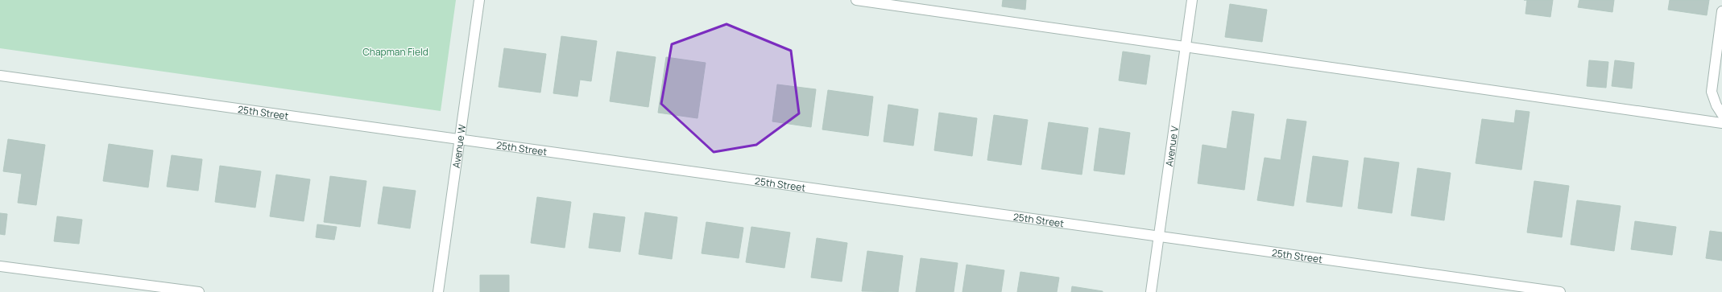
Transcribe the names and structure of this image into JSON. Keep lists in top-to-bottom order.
{
  "streets": {
    "street": ["25th Street", "Avenue W", "Avenue V"]
  },
  "crossings": [
    ["25th Street", "Avenue W"],
    ["25th Street", "Avenue V"]
  ],
  "parks": ["Chapman Field"]
}
